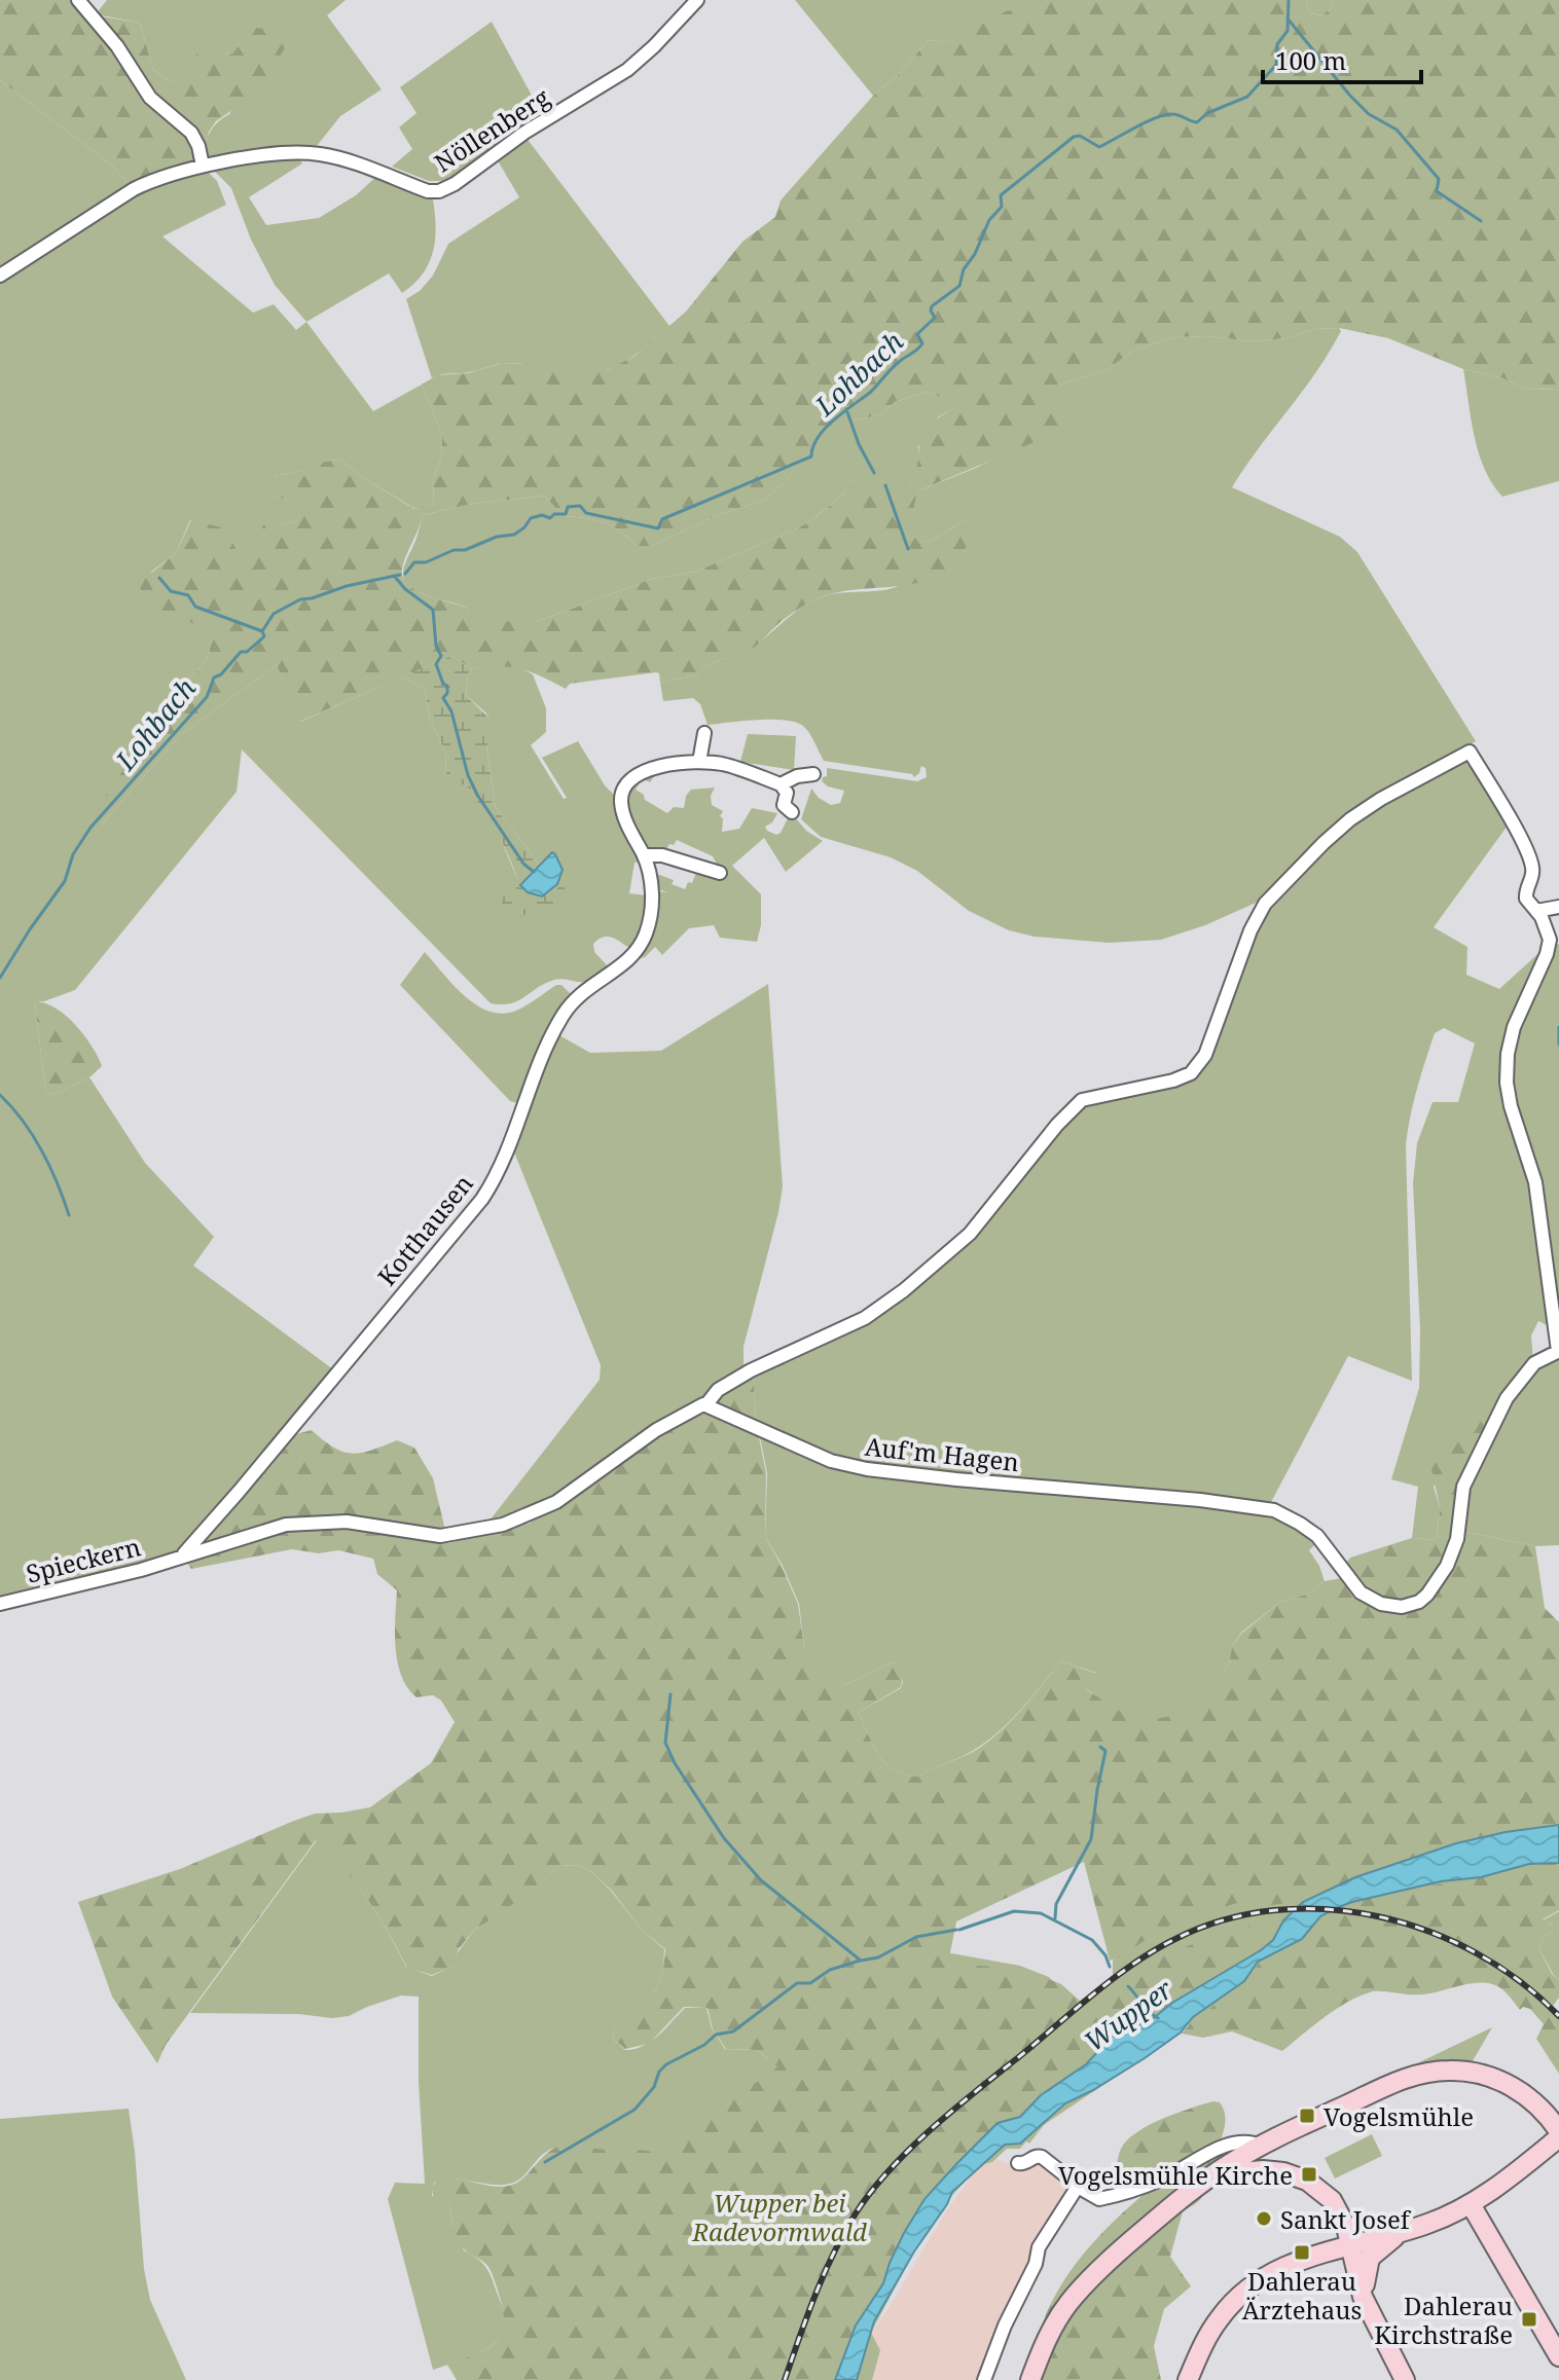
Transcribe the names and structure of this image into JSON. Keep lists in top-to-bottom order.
{
  "streets": {
    "street": [
      "Nöllenberg",
      "Kotthausen",
      "Auf'm Hagen",
      "Spieckern"
    ]
  },
  "crossings": [
    ["Kotthausen", "Spieckern"]
  ],
  "water": ["Lohbach", "Wupper"],
  "parks": ["Wupper bei Radevormwald"],
  "places": {
    "transit": [
      "Vogelsmühle",
      "Vogelsmühle Kirche",
      "Dahlerau Ärztehaus",
      "Dahlerau Kirchstraße"
    ],
    "other": ["Sankt Josef"]
  },
  "scale_bar": "100 m"
}
